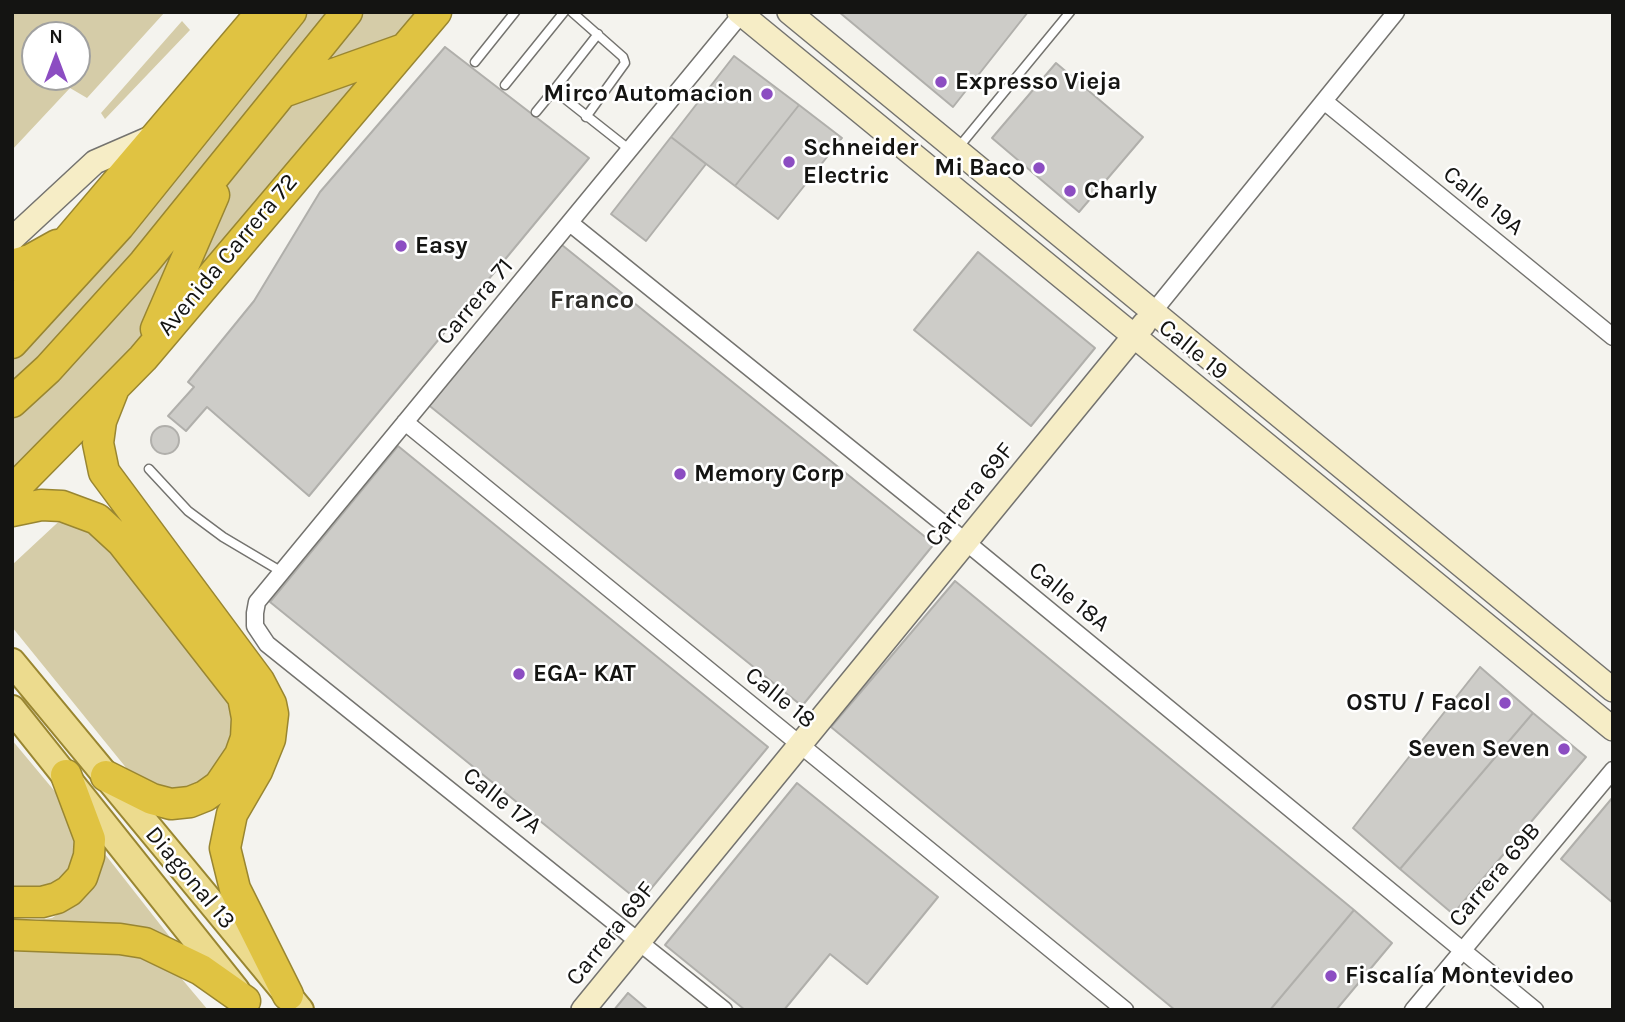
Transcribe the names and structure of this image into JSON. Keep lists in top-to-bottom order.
{
  "streets": {
    "highway": ["Avenida Carrera 72"],
    "main road": ["Diagonal 13"],
    "street": [
      "Calle 19A",
      "Carrera 71",
      "Calle 19",
      "Carrera 69F",
      "Calle 18A",
      "Calle 18",
      "Calle 17A",
      "Carrera 69B"
    ]
  },
  "crossings": [
    ["Calle 19A", "Carrera 69F"],
    ["Carrera 71", "Calle 19"],
    ["Carrera 71", "Calle 18A"],
    ["Carrera 71", "Calle 18"],
    ["Carrera 71", "Calle 17A"],
    ["Calle 19", "Carrera 69F"],
    ["Carrera 69F", "Calle 18A"],
    ["Carrera 69F", "Calle 18"],
    ["Carrera 69F", "Calle 17A"],
    ["Calle 18A", "Carrera 69B"]
  ],
  "districts": ["Franco"],
  "places": [
    "Expresso Vieja",
    "Mirco Automacion",
    "Schneider Electric",
    "Mi Baco",
    "Charly",
    "Easy",
    "Memory Corp",
    "EGA- KAT",
    "OSTU / Facol",
    "Seven Seven",
    "Fiscalía Montevideo"
  ],
  "north": "top"
}
